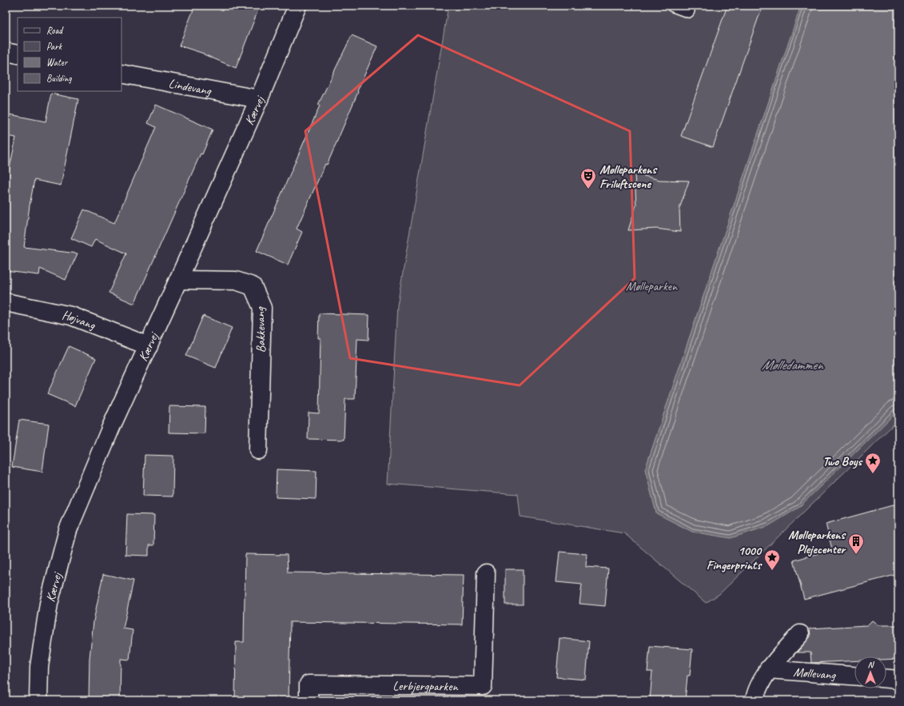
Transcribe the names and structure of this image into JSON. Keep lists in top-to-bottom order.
{
  "streets": {
    "street": [
      "Lindevang",
      "Kærvej",
      "Højvang",
      "Bakkevang",
      "Møllevang",
      "Lerbjergparken"
    ]
  },
  "crossings": [
    ["Lindevang", "Kærvej"],
    ["Kærvej", "Højvang"],
    ["Kærvej", "Bakkevang"]
  ],
  "water": ["Mølledammen"],
  "parks": ["Mølleparken"],
  "places": {
    "theatre": ["Mølleparkens Friluftscene"],
    "place": ["Two Boys", "1000 Fingerprints"],
    "building": ["Mølleparkens Plejecenter"]
  },
  "legend": [
    "Road",
    "Park",
    "Water",
    "Building"
  ],
  "north": "top"
}
